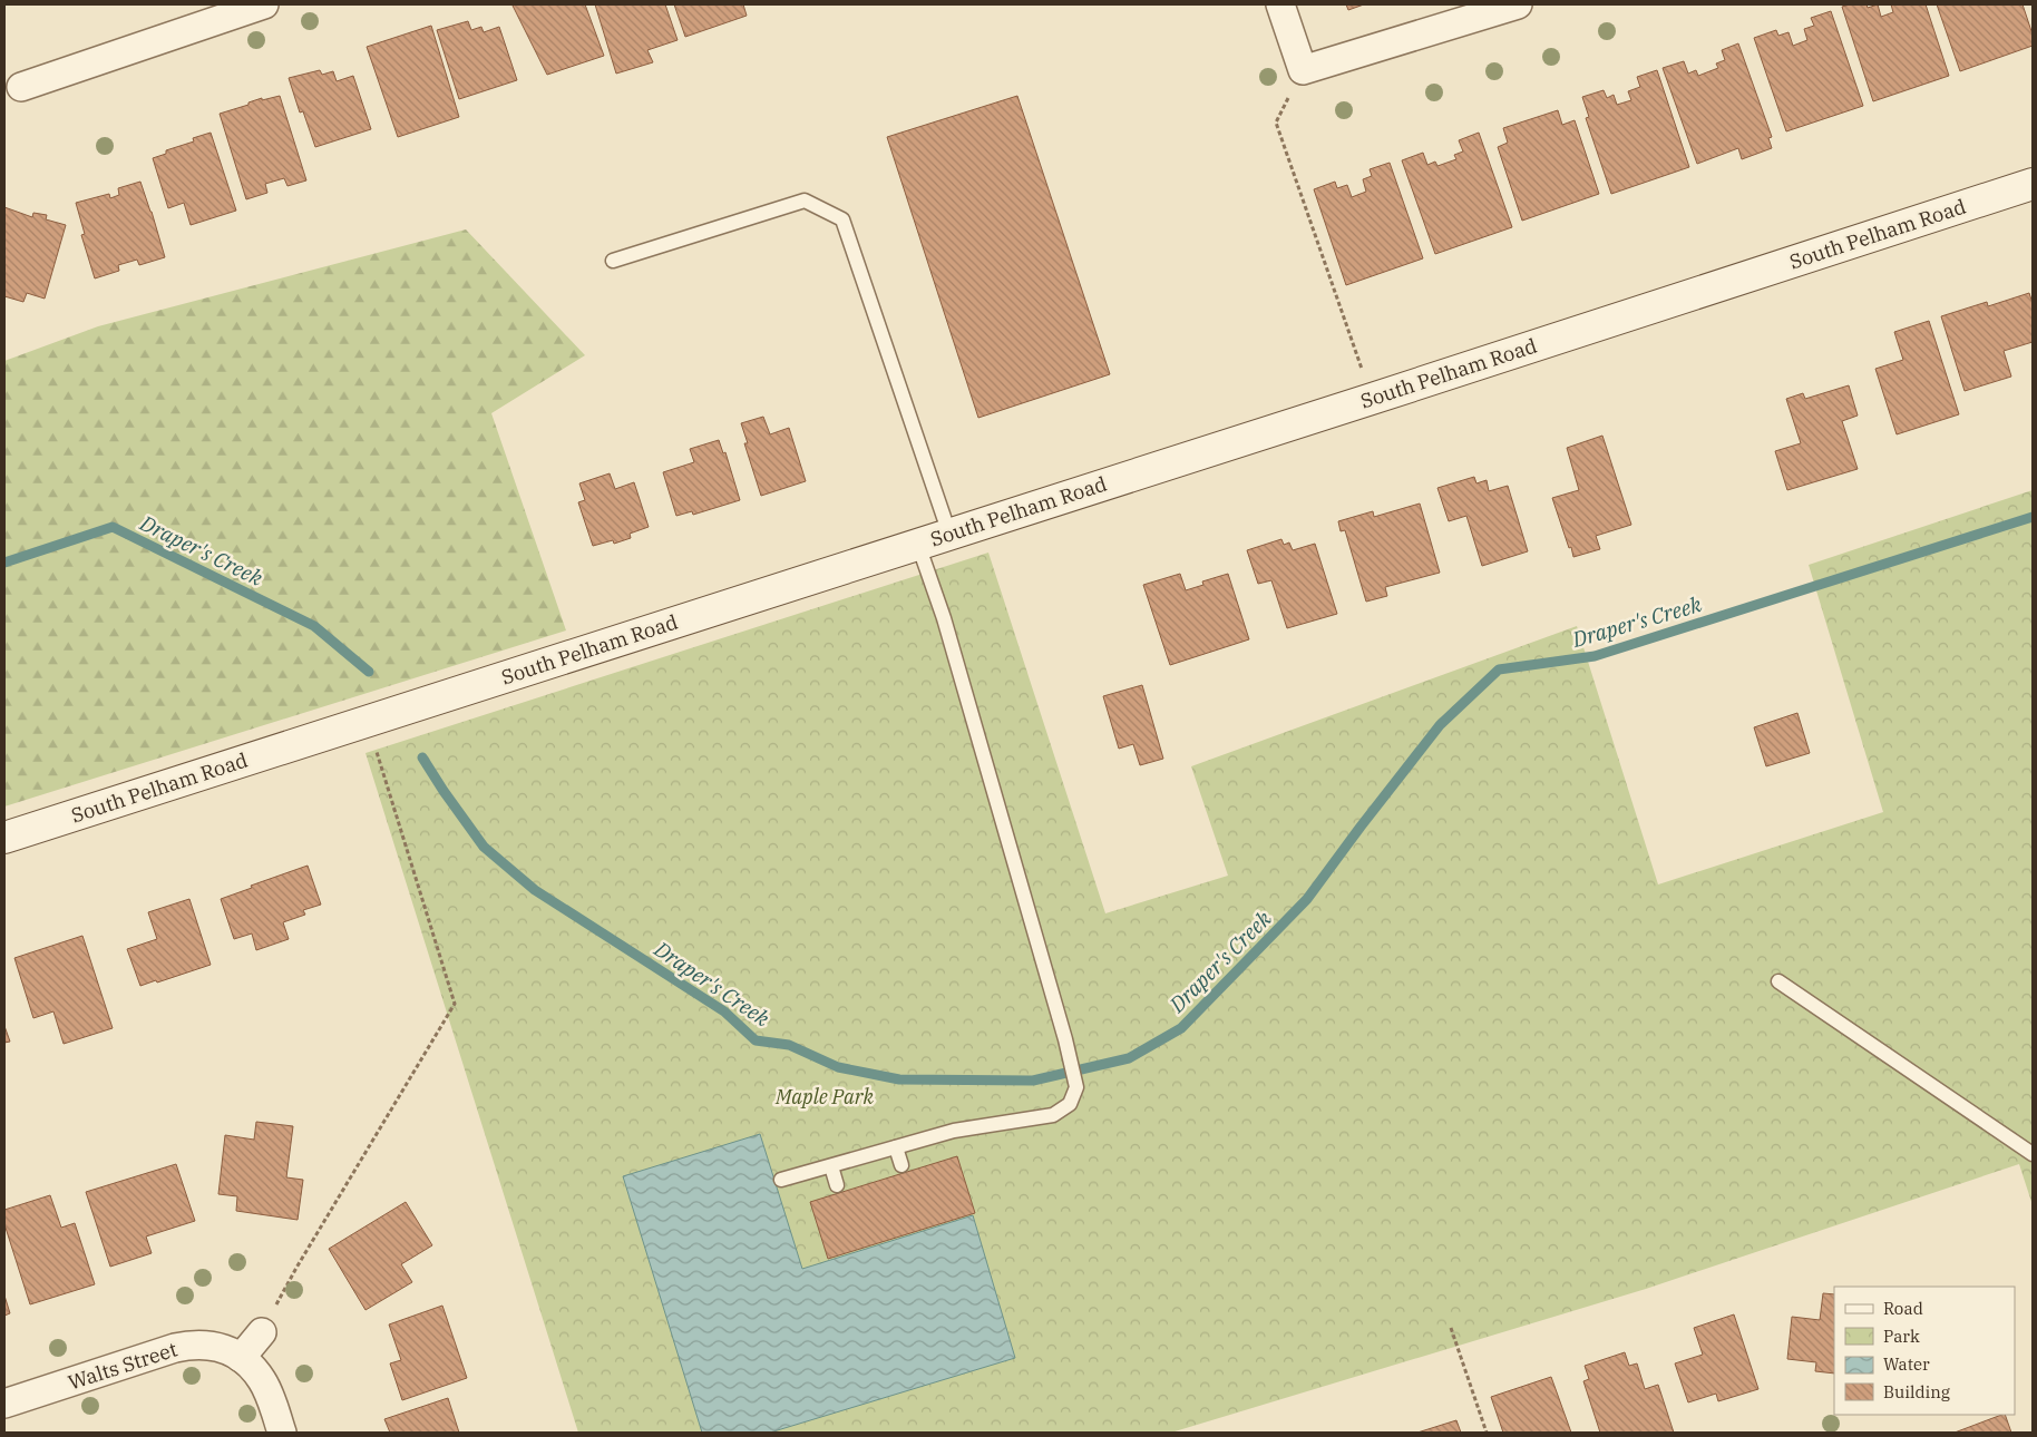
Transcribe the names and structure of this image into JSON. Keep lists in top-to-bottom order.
{
  "streets": {
    "main road": ["South Pelham Road"],
    "street": ["Walts Street"]
  },
  "water": ["Draper's Creek"],
  "parks": ["Maple Park"],
  "legend": [
    "Road",
    "Park",
    "Water",
    "Building"
  ]
}
